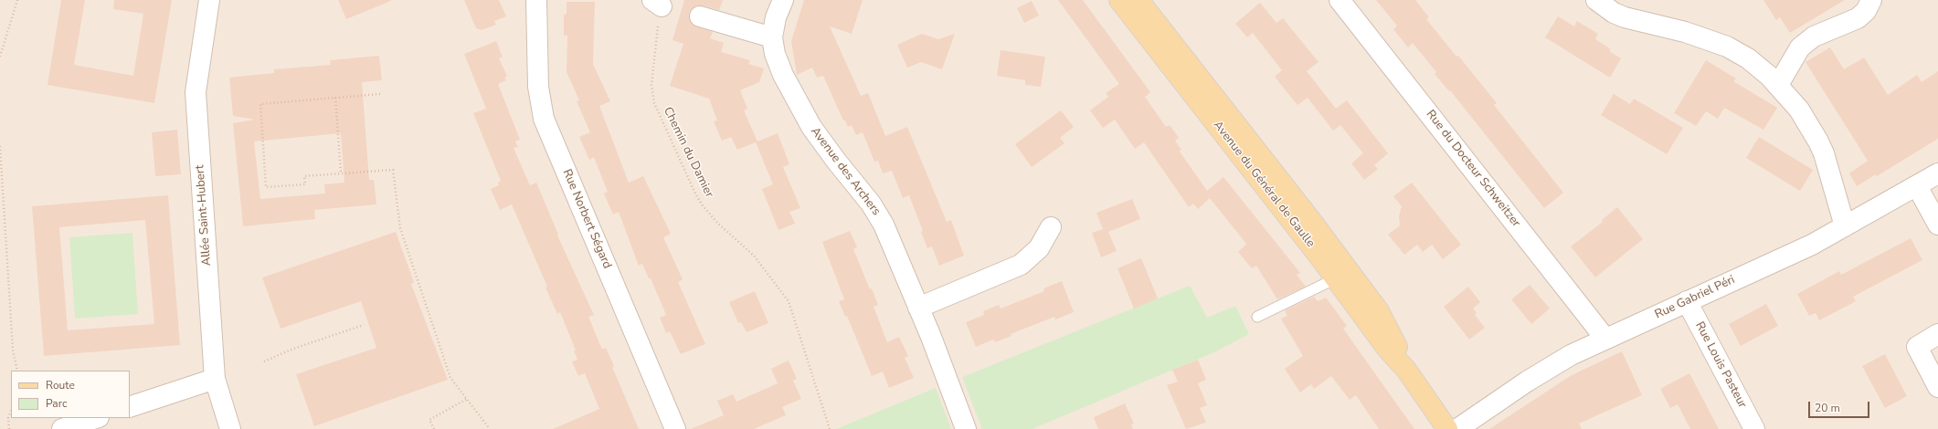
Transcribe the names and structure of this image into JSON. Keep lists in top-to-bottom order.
{
  "streets": {
    "main road": ["Avenue du Général de Gaulle"],
    "street": [
      "Rue du Docteur Schweitzer",
      "Avenue des Archers",
      "Allée Saint-Hubert",
      "Rue Norbert Ségard",
      "Rue Gabriel Péri",
      "Rue Louis Pasteur"
    ],
    "path": ["Chemin du Damier"]
  },
  "crossings": [
    ["Rue du Docteur Schweitzer", "Rue Gabriel Péri"],
    ["Rue Gabriel Péri", "Rue Louis Pasteur"]
  ],
  "legend": ["Route", "Parc"],
  "scale_bar": "20 m"
}
